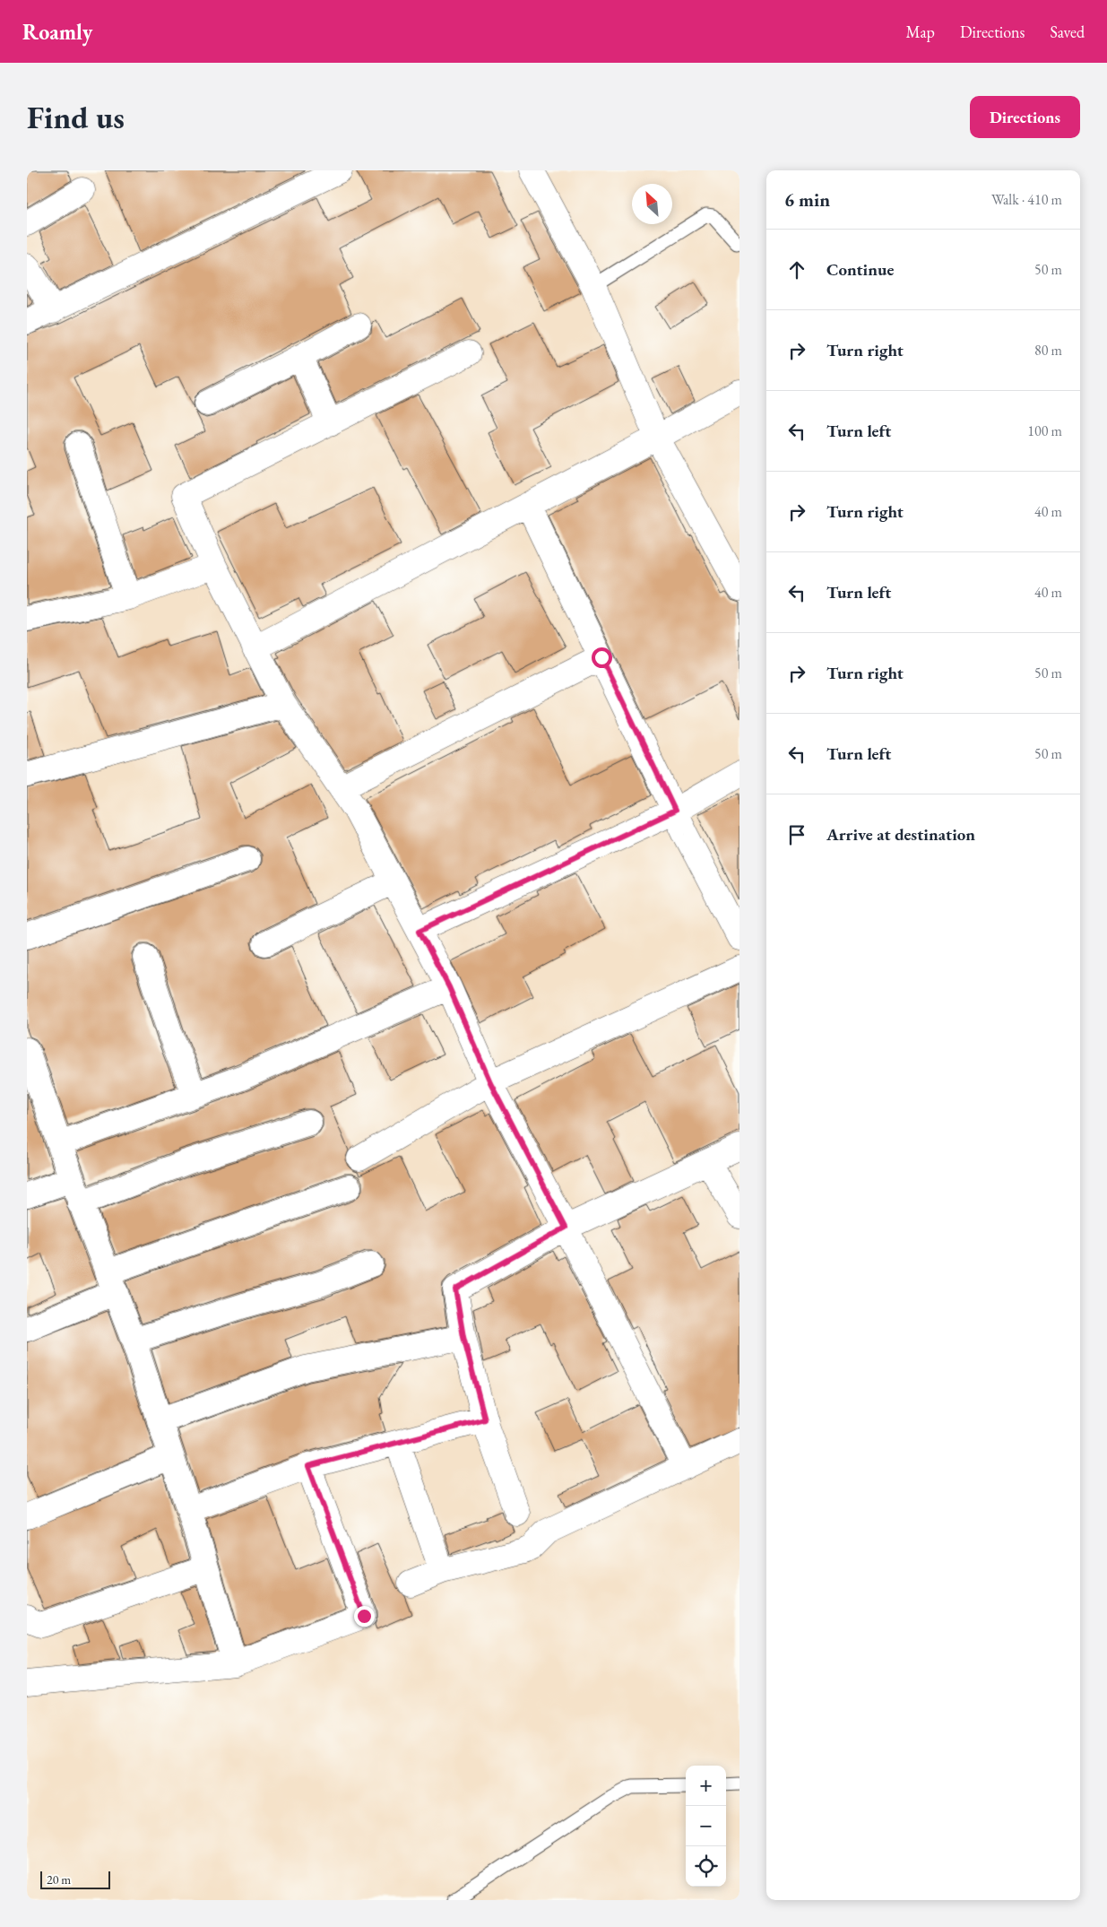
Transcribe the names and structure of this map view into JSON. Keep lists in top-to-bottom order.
{
  "scale_bar": "20 m",
  "north": "top left",
  "page": {
    "header": "Roamly",
    "nav": ["Map", "Directions", "Saved"],
    "buttons": "Directions",
    "title": "Find us",
    "heading": ["6 min", "Walk · 410 m"],
    "list": [
      ["Continue", "50 m"],
      ["Turn right", "80 m"],
      ["Turn left", "100 m"],
      ["Turn right", "40 m"],
      ["Turn left", "40 m"],
      ["Turn right", "50 m"],
      ["Turn left", "50 m"],
      "Arrive at destination"
    ],
    "map_buttons": ["+", "−"],
    "scale": "20 m"
  }
}
